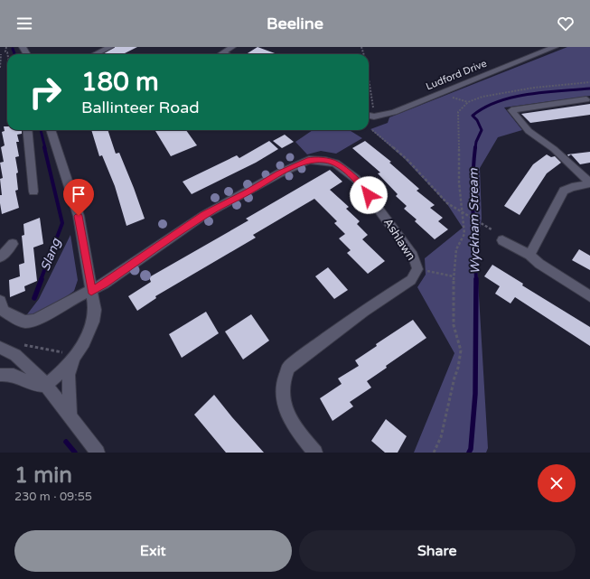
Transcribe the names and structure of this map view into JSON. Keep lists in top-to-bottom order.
{
  "streets": {
    "street": ["Ludford Drive", "Ashlawn"]
  },
  "water": ["Wyckham Stream", "Slang"],
  "page": {
    "header": "Beeline",
    "turn": ["180 m", "Ballinteer Road"],
    "heading": ["1 min", "230 m · 09:55"],
    "buttons": ["Exit", "Share"]
  }
}
